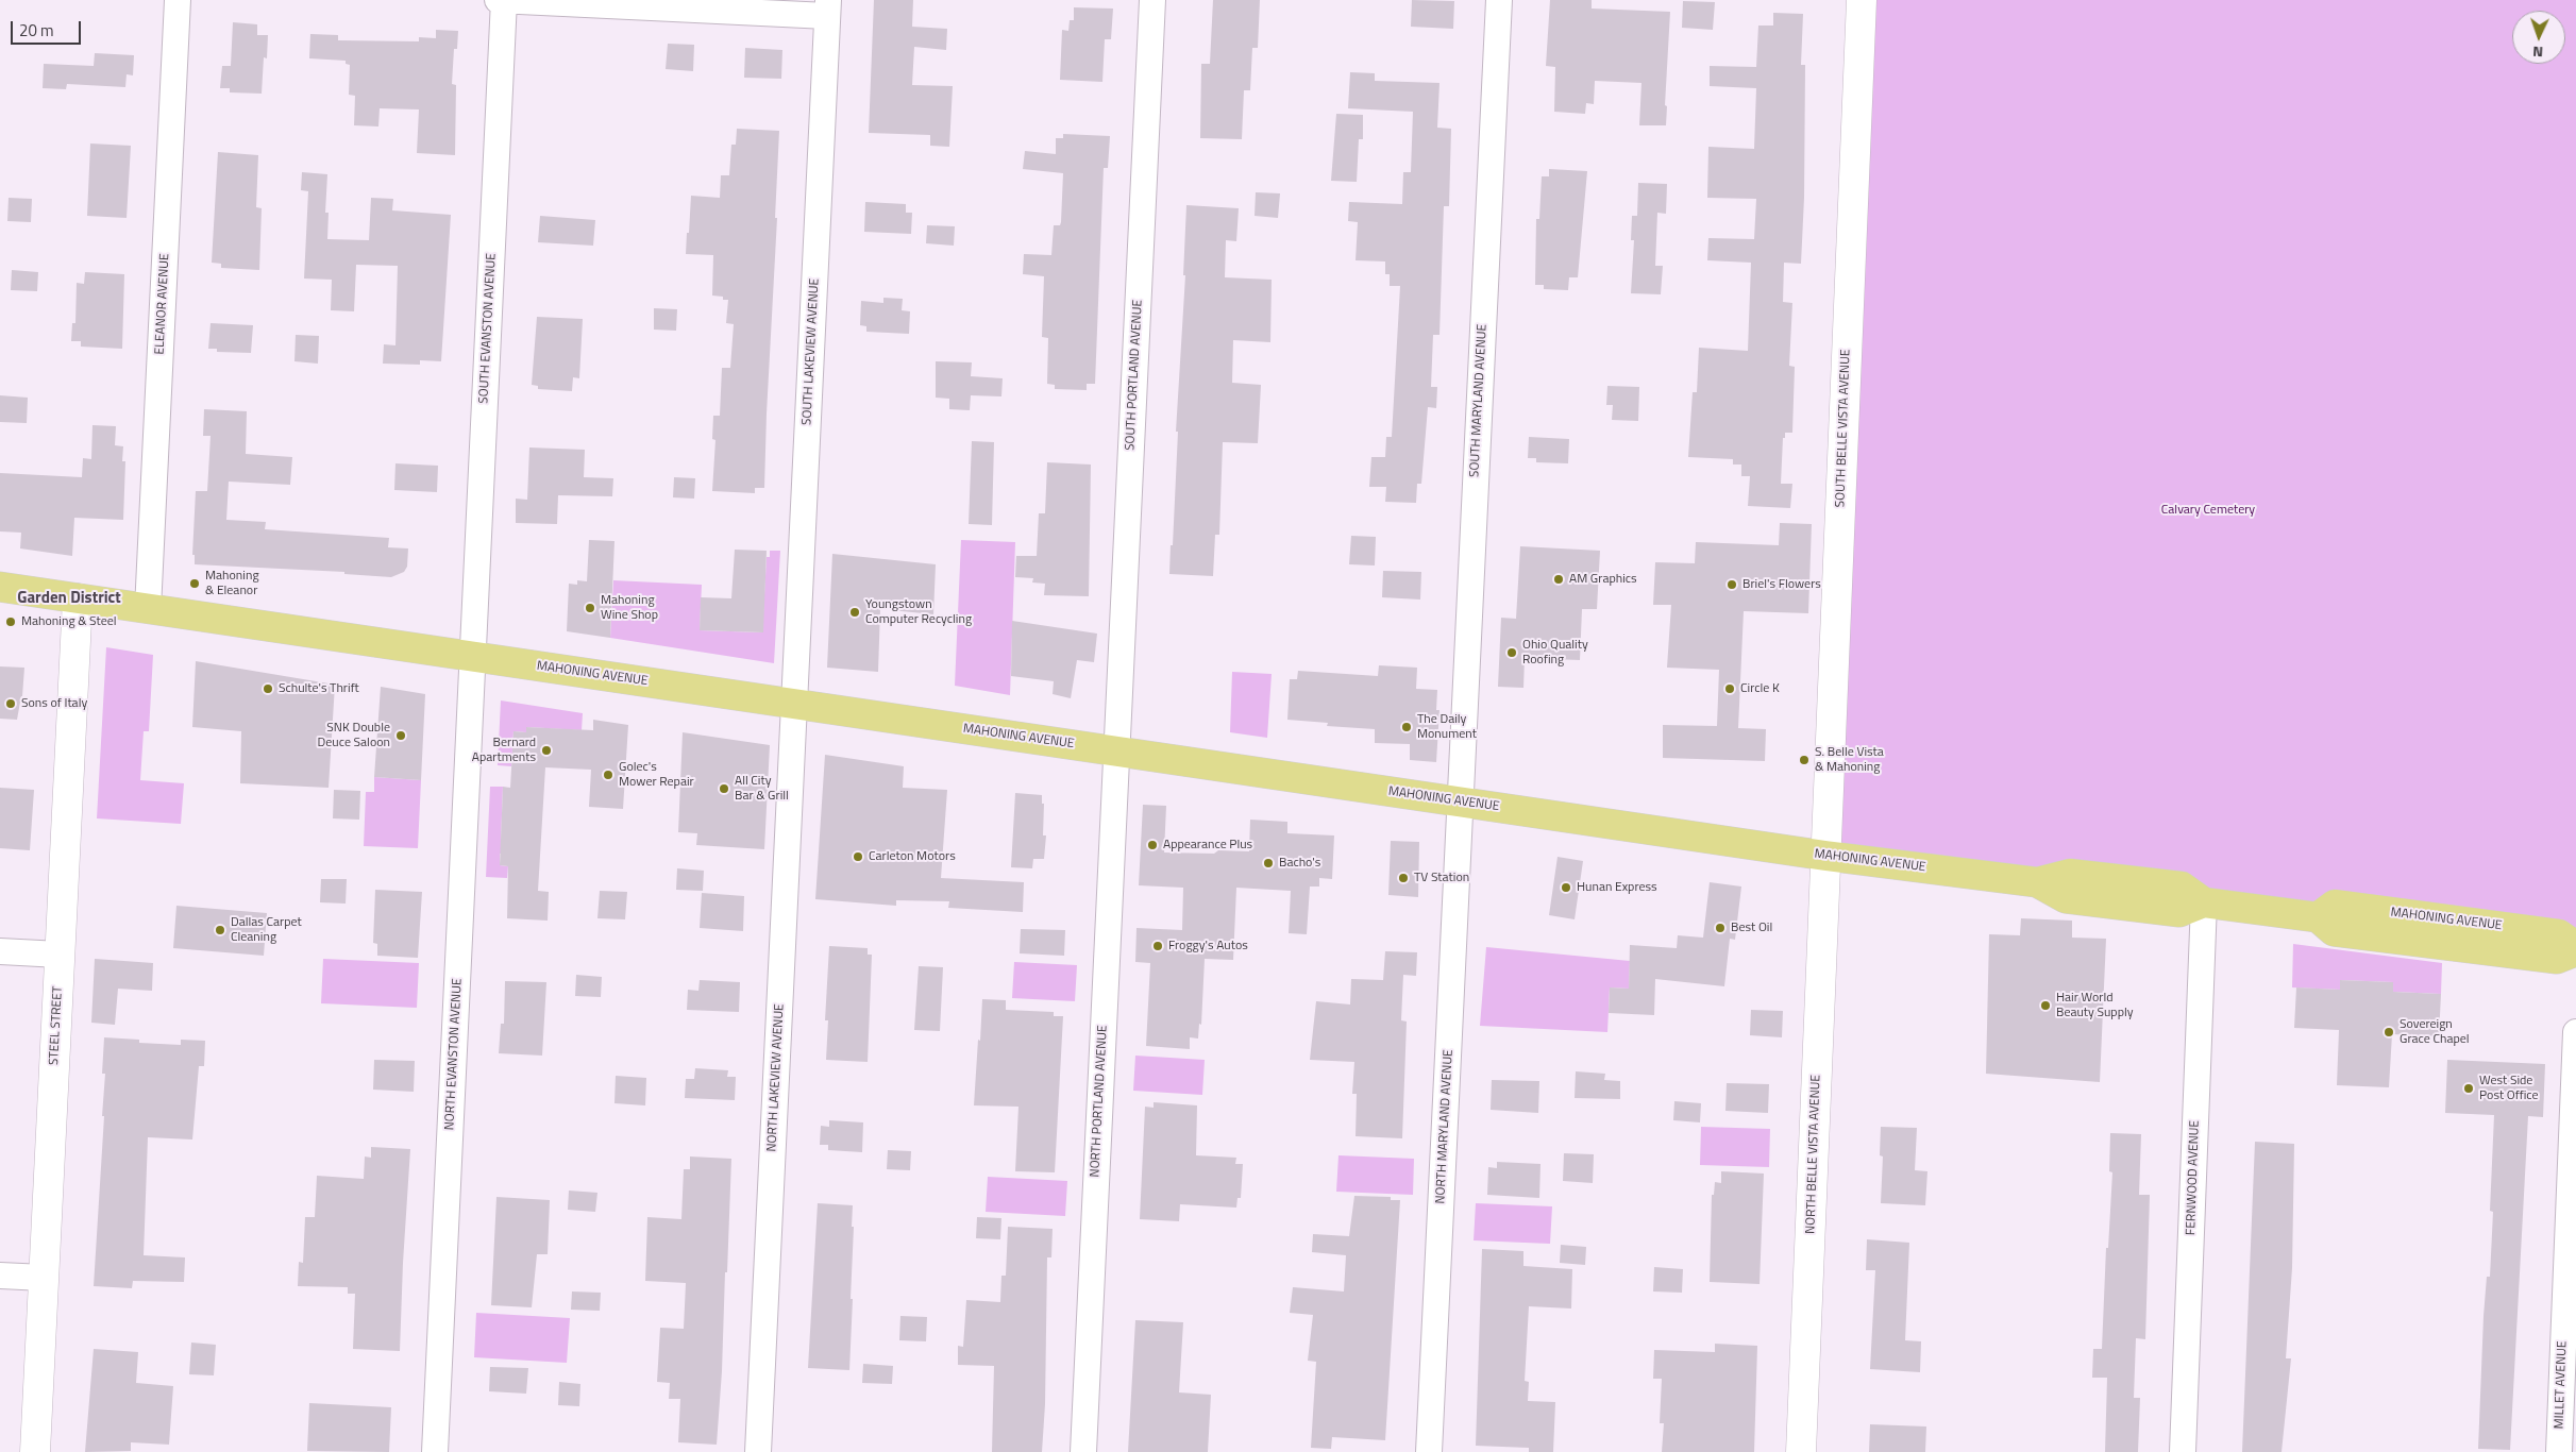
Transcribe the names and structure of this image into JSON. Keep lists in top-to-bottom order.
{
  "streets": {
    "main road": ["MAHONING AVENUE"],
    "street": [
      "ELEANOR AVENUE",
      "SOUTH EVANSTON AVENUE",
      "SOUTH LAKEVIEW AVENUE",
      "SOUTH PORTLAND AVENUE",
      "SOUTH MARYLAND AVENUE",
      "SOUTH BELLE VISTA AVENUE",
      "STEEL STREET",
      "NORTH EVANSTON AVENUE",
      "NORTH LAKEVIEW AVENUE",
      "NORTH PORTLAND AVENUE",
      "NORTH MARYLAND AVENUE",
      "NORTH BELLE VISTA AVENUE",
      "FERNWOOD AVENUE",
      "MILLET AVENUE"
    ]
  },
  "crossings": [
    ["ELEANOR AVENUE", "MAHONING AVENUE"],
    ["SOUTH EVANSTON AVENUE", "MAHONING AVENUE"],
    ["SOUTH EVANSTON AVENUE", "NORTH EVANSTON AVENUE"],
    ["SOUTH LAKEVIEW AVENUE", "MAHONING AVENUE"],
    ["SOUTH LAKEVIEW AVENUE", "NORTH LAKEVIEW AVENUE"],
    ["SOUTH PORTLAND AVENUE", "MAHONING AVENUE"],
    ["SOUTH PORTLAND AVENUE", "NORTH PORTLAND AVENUE"],
    ["SOUTH MARYLAND AVENUE", "MAHONING AVENUE"],
    ["SOUTH MARYLAND AVENUE", "NORTH MARYLAND AVENUE"],
    ["SOUTH BELLE VISTA AVENUE", "MAHONING AVENUE"],
    ["SOUTH BELLE VISTA AVENUE", "NORTH BELLE VISTA AVENUE"],
    ["MAHONING AVENUE", "STEEL STREET"],
    ["MAHONING AVENUE", "NORTH EVANSTON AVENUE"],
    ["MAHONING AVENUE", "NORTH LAKEVIEW AVENUE"],
    ["MAHONING AVENUE", "NORTH PORTLAND AVENUE"],
    ["MAHONING AVENUE", "NORTH MARYLAND AVENUE"],
    ["MAHONING AVENUE", "NORTH BELLE VISTA AVENUE"],
    ["MAHONING AVENUE", "FERNWOOD AVENUE"]
  ],
  "districts": ["Garden District"],
  "parks": ["Calvary Cemetery"],
  "places": [
    "AM Graphics",
    "Mahoning & Eleanor",
    "Briel's Flowers",
    "Mahoning Wine Shop",
    "Youngstown Computer Recycling",
    "Mahoning & Steel",
    "Ohio Quality Roofing",
    "Schulte's Thrift",
    "Circle K",
    "Sons of Italy",
    "The Daily Monument",
    "SNK Double Deuce Saloon",
    "Bernard Apartments",
    "S. Belle Vista & Mahoning",
    "Golec's Mower Repair",
    "All City Bar & Grill",
    "Appearance Plus",
    "Carleton Motors",
    "Bacho's",
    "TV Station",
    "Hunan Express",
    "Best Oil",
    "Dallas Carpet Cleaning",
    "Froggy's Autos",
    "Hair World Beauty Supply",
    "Sovereign Grace Chapel",
    "West Side Post Office"
  ],
  "scale_bar": "20 m",
  "north": "bottom"
}
